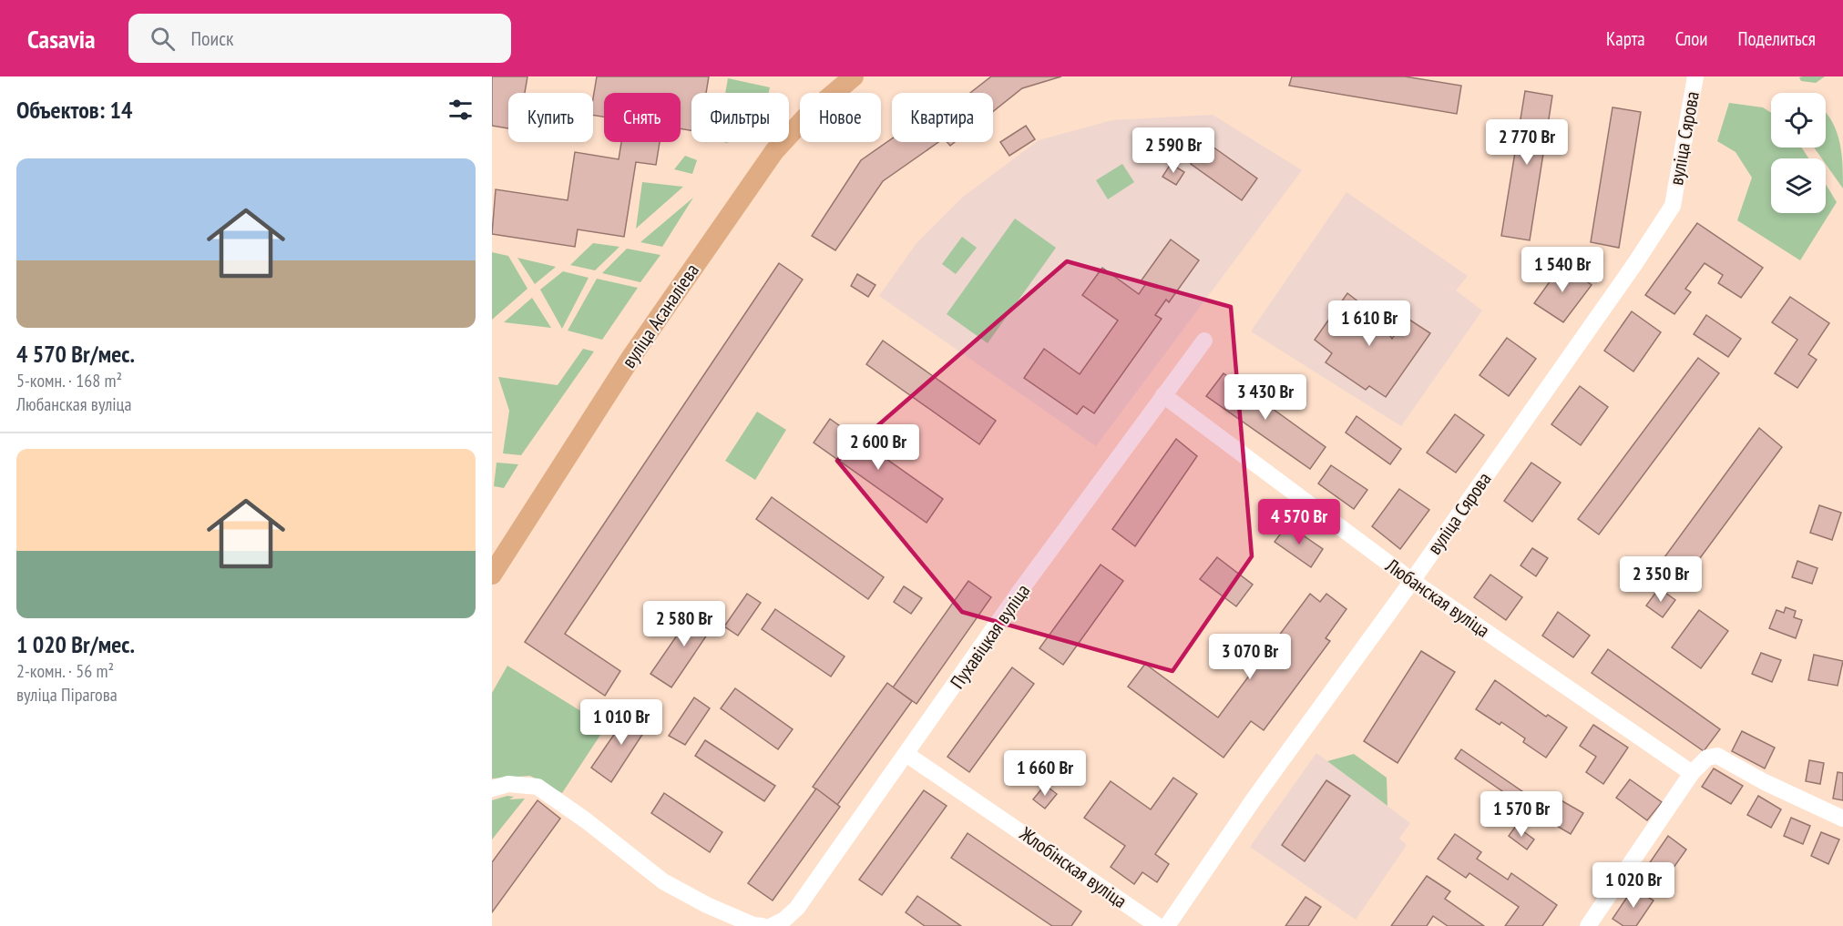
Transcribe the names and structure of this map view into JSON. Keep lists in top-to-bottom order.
{
  "streets": {
    "main road": ["вуліца Асаналіева"],
    "street": [
      "вуліца Сярова",
      "Любанская вуліца",
      "Пухавіцкая вуліца",
      "Жлобінская вуліца"
    ]
  },
  "crossings": [
    ["вуліца Сярова", "Любанская вуліца"],
    ["Любанская вуліца", "Пухавіцкая вуліца"],
    ["Пухавіцкая вуліца", "Жлобінская вуліца"]
  ],
  "page": {
    "header": "Casavia",
    "search": "Поиск",
    "nav": ["Карта", "Слои", "Поделиться"],
    "heading": "Объектов: 14",
    "chip": [
      "Купить",
      "Снять",
      "Фильтры",
      "Новое",
      "Квартира"
    ],
    "price": [
      "2 770 Br",
      "2 590 Br",
      "1 540 Br",
      "1 610 Br",
      "3 430 Br",
      "2 600 Br",
      "4 570 Br",
      "2 350 Br",
      "2 580 Br",
      "3 070 Br",
      "1 010 Br",
      "1 660 Br",
      "1 570 Br",
      "1 020 Br"
    ],
    "list": [
      {
        "name": "4 570 Br/мес.",
        "note": "5-комн. · 168 m² · Любанская вуліца"
      },
      {
        "name": "1 020 Br/мес.",
        "note": "2-комн. · 56 m² · вуліца Пірагова"
      }
    ]
  }
}
